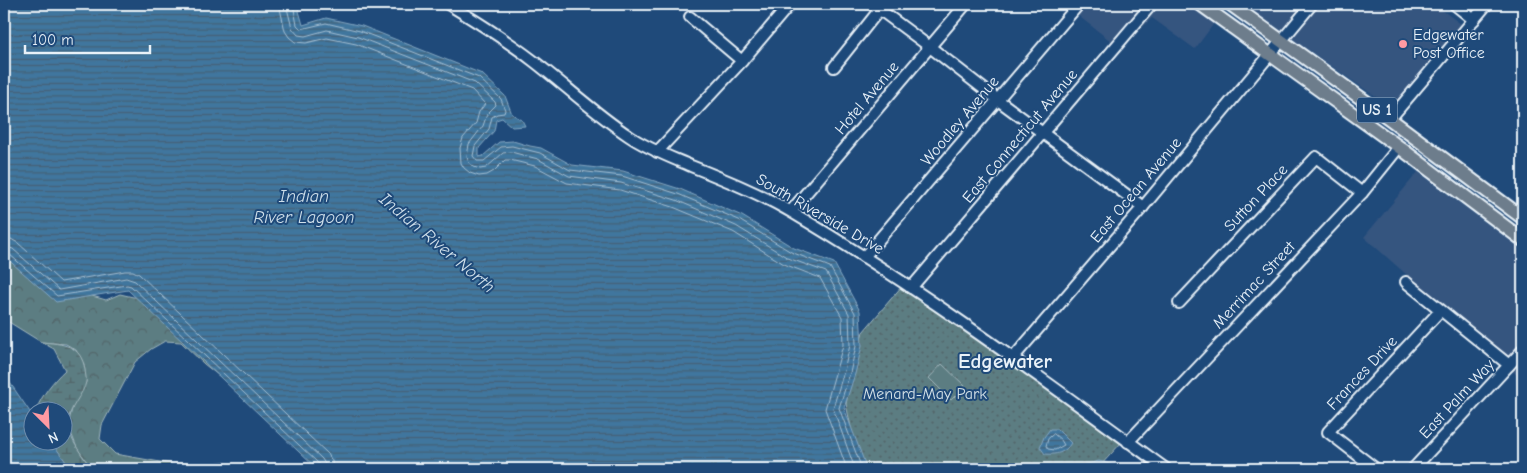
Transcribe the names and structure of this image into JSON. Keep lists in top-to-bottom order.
{
  "streets": {
    "main road": ["US 1"],
    "street": [
      "Hotel Avenue",
      "Woodley Avenue",
      "East Connecticut Avenue",
      "East Ocean Avenue",
      "Sutton Place",
      "South Riverside Drive",
      "Merrimac Street",
      "Frances Drive",
      "East Palm Way"
    ]
  },
  "crossings": [
    ["Hotel Avenue", "South Riverside Drive"],
    ["US 1", "East Ocean Avenue"],
    ["US 1", "Merrimac Street"],
    ["Woodley Avenue", "South Riverside Drive"],
    ["East Connecticut Avenue", "South Riverside Drive"],
    ["East Ocean Avenue", "South Riverside Drive"],
    ["Sutton Place", "Merrimac Street"],
    ["South Riverside Drive", "Merrimac Street"]
  ],
  "districts": ["Edgewater"],
  "water": ["Indian River Lagoon", "Indian River North"],
  "parks": ["Menard-May Park"],
  "places": ["Edgewater Post Office"],
  "scale_bar": "100 m",
  "north": "bottom right"
}
